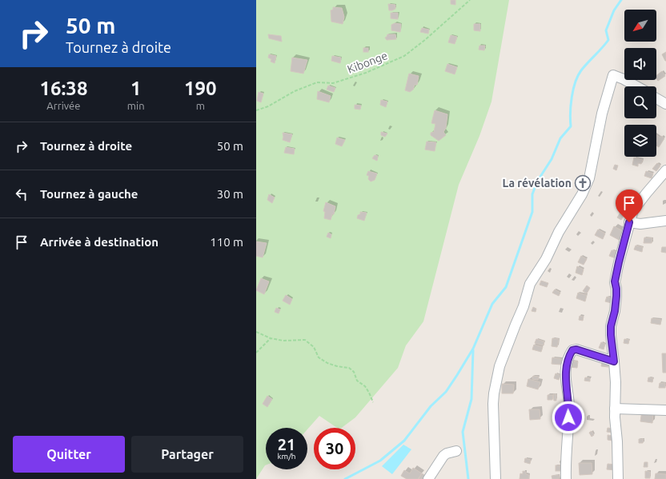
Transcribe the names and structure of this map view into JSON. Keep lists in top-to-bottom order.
{
  "streets": {
    "path": ["Kibonge"]
  },
  "places": {
    "church": ["La révélation"]
  },
  "north": "bottom left",
  "page": {
    "turn": ["50 m", "Tournez à droite"],
    "eta": [
      "16:38",
      "Arrivée",
      "1",
      "min",
      "190",
      "m"
    ],
    "list": [
      {
        "name": "Tournez à droite",
        "value": "50 m"
      },
      {
        "name": "Tournez à gauche",
        "value": "30 m"
      },
      {
        "name": "Arrivée à destination",
        "value": "110 m"
      }
    ],
    "speed": "21 km/h",
    "limit": "30",
    "buttons": ["Quitter", "Partager"]
  }
}
